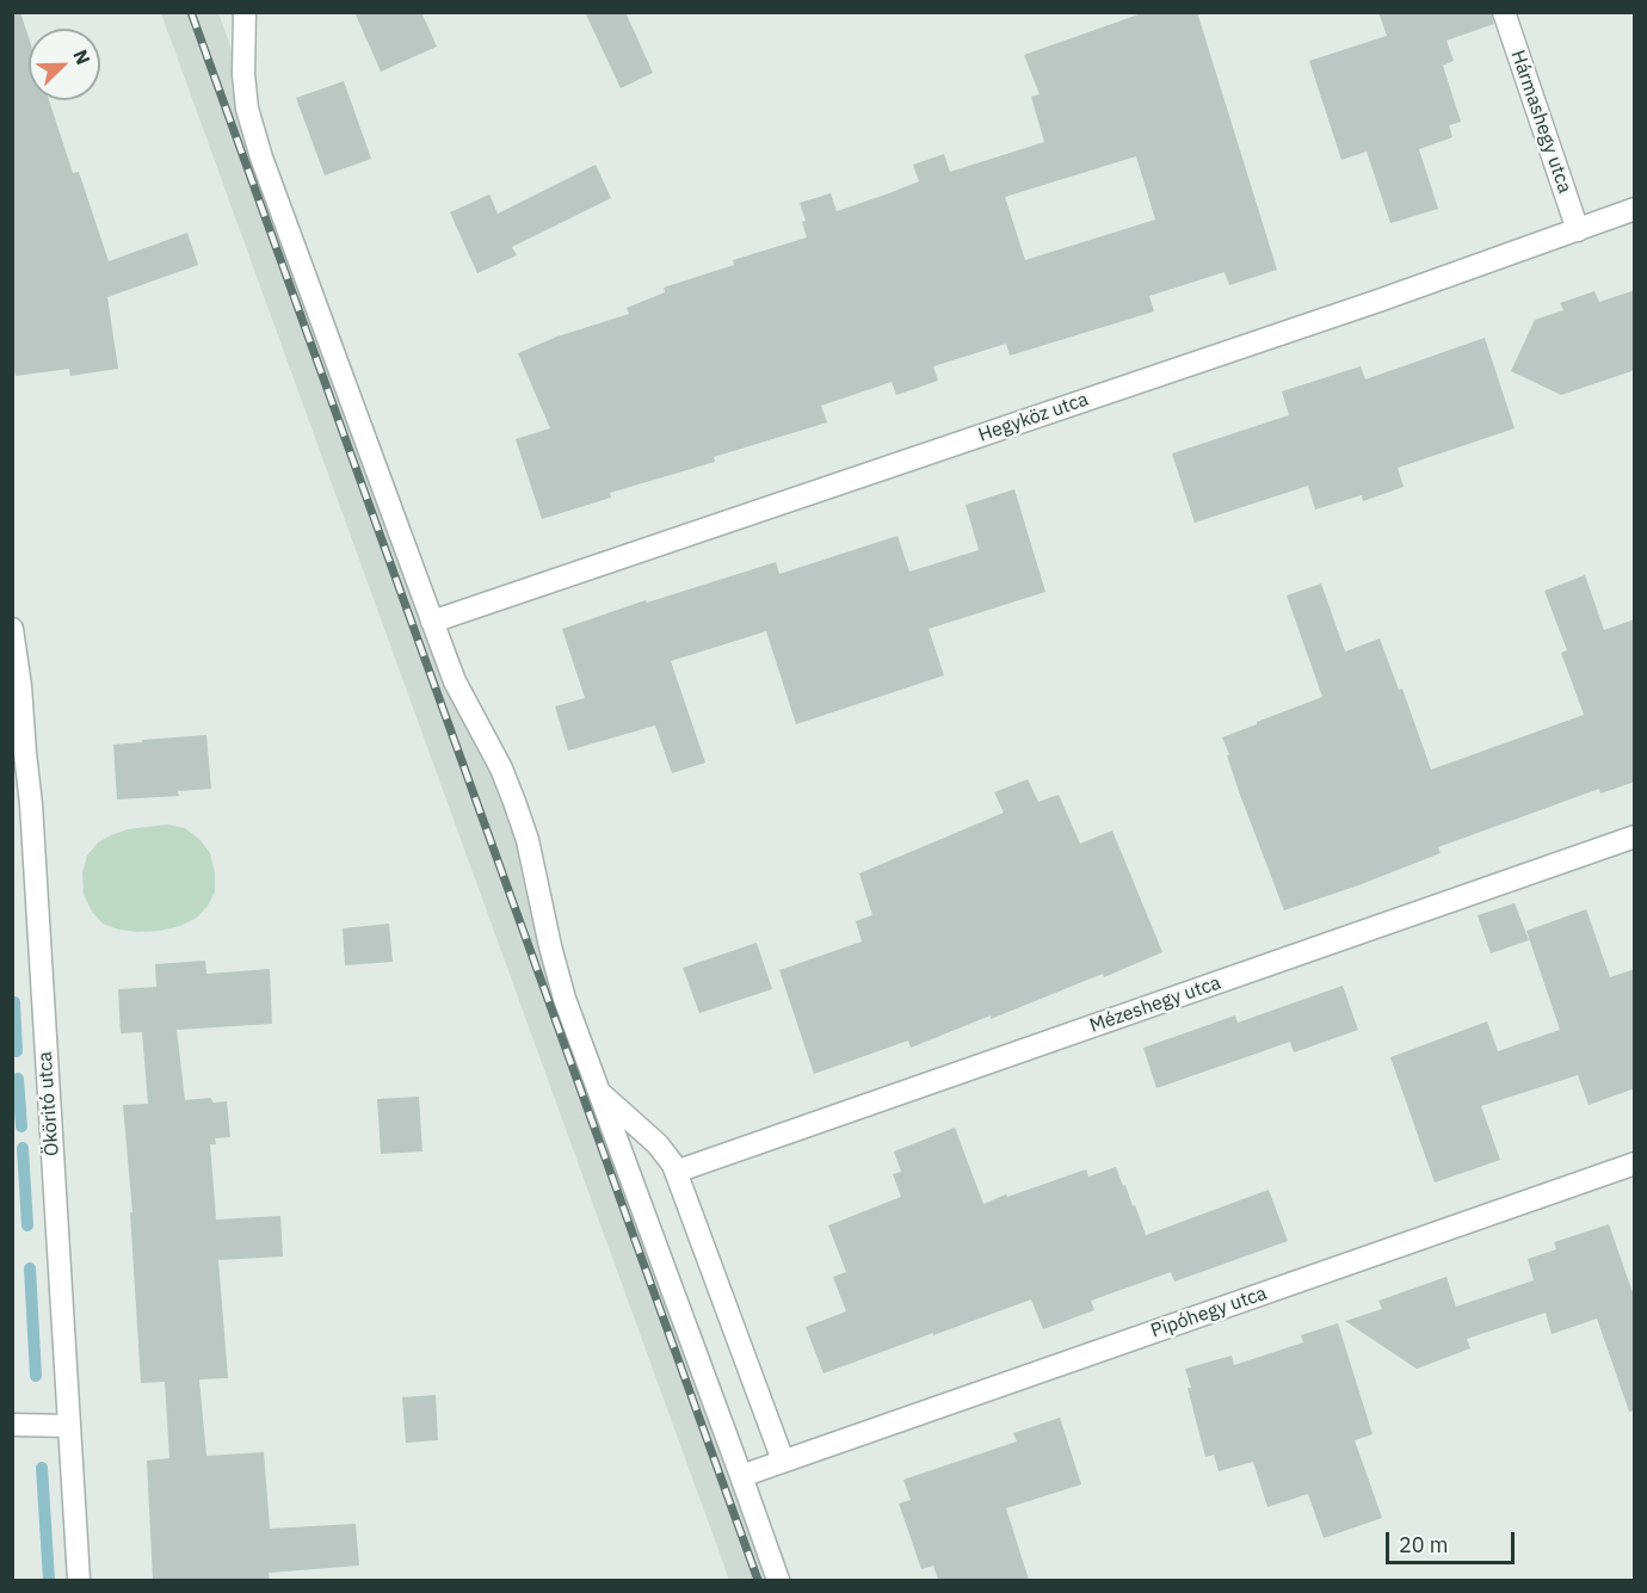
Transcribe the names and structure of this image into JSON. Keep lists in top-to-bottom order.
{
  "streets": {
    "street": [
      "Hármashegy utca",
      "Hegyköz utca",
      "Mézeshegy utca",
      "Ököritó utca",
      "Pipóhegy utca"
    ]
  },
  "crossings": [
    ["Hármashegy utca", "Hegyköz utca"]
  ],
  "scale_bar": "20 m",
  "north": "top right"
}
